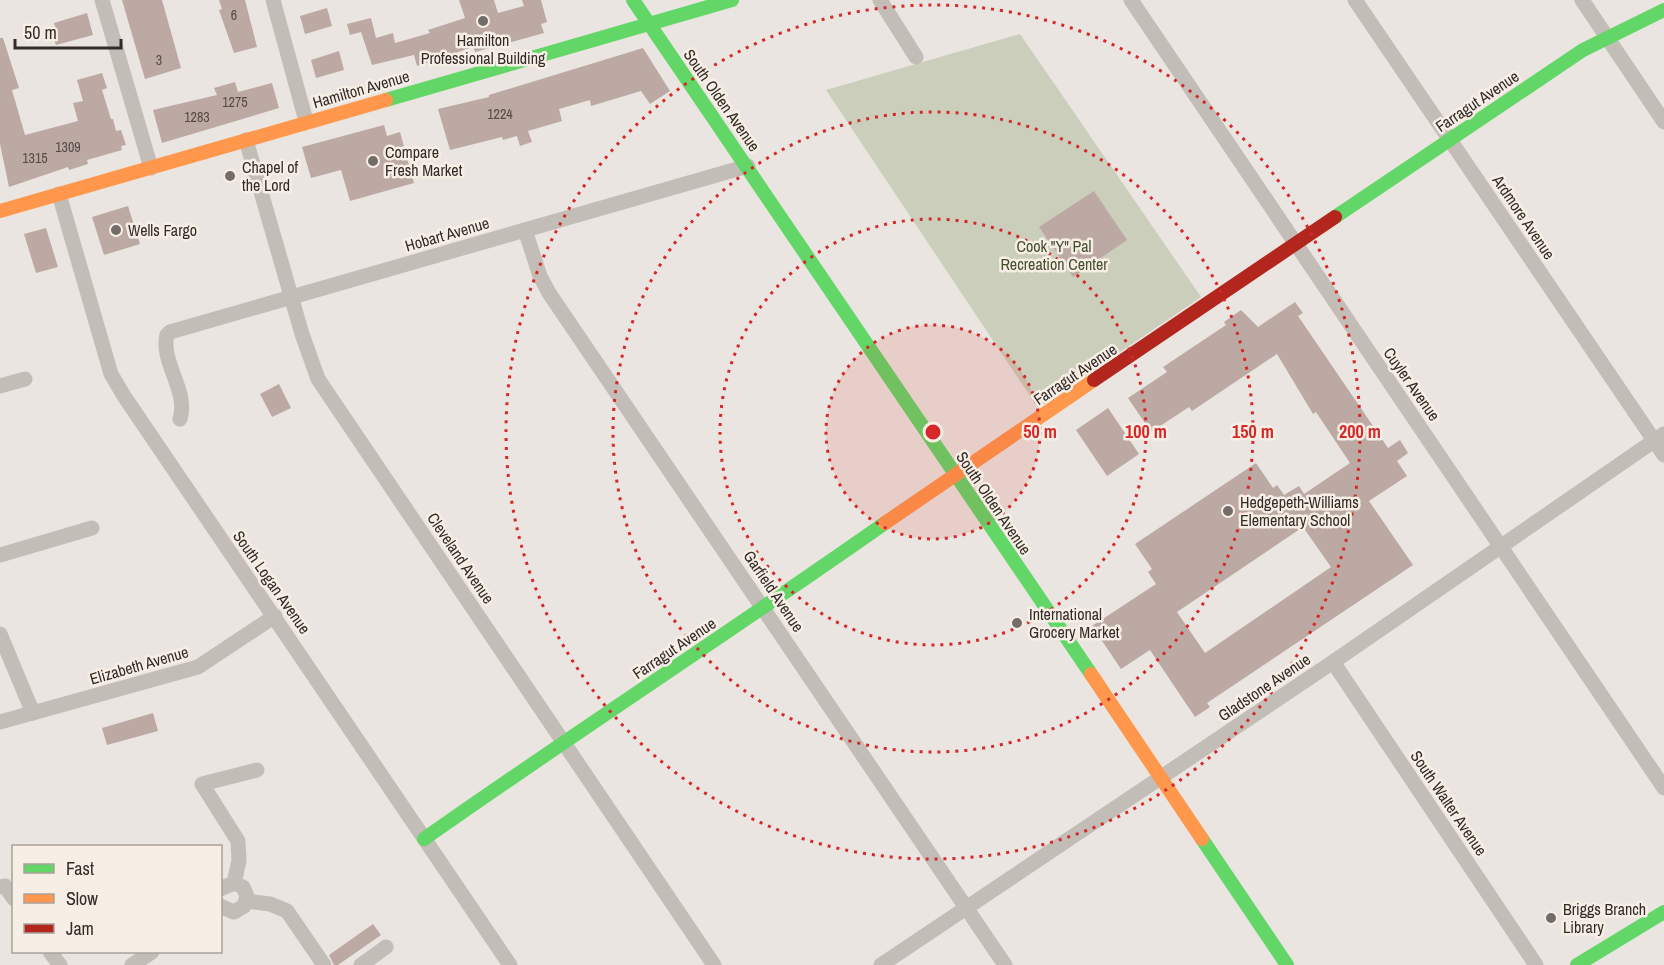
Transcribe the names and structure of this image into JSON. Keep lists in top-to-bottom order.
{
  "streets": {
    "main road": ["Hamilton Avenue", "South Olden Avenue", "Farragut Avenue"],
    "street": [
      "Ardmore Avenue",
      "Hobart Avenue",
      "Cuyler Avenue",
      "Cleveland Avenue",
      "South Logan Avenue",
      "Garfield Avenue",
      "Elizabeth Avenue",
      "Gladstone Avenue",
      "South Walter Avenue"
    ]
  },
  "crossings": [
    ["Hamilton Avenue", "South Olden Avenue"],
    ["Hamilton Avenue", "Cleveland Avenue"],
    ["Hamilton Avenue", "South Logan Avenue"],
    ["South Olden Avenue", "Farragut Avenue"],
    ["South Olden Avenue", "Hobart Avenue"],
    ["South Olden Avenue", "Gladstone Avenue"],
    ["Farragut Avenue", "Ardmore Avenue"],
    ["Farragut Avenue", "Cuyler Avenue"],
    ["Farragut Avenue", "Cleveland Avenue"],
    ["Farragut Avenue", "South Logan Avenue"],
    ["Farragut Avenue", "Garfield Avenue"],
    ["Ardmore Avenue", "Gladstone Avenue"],
    ["Hobart Avenue", "Cleveland Avenue"],
    ["Hobart Avenue", "Garfield Avenue"],
    ["Cuyler Avenue", "Gladstone Avenue"],
    ["South Logan Avenue", "Elizabeth Avenue"],
    ["Garfield Avenue", "Gladstone Avenue"],
    ["Gladstone Avenue", "South Walter Avenue"]
  ],
  "parks": ["Cook \"Y\" Pal Recreation Center"],
  "places": [
    "Hamilton Professional Building",
    "Compare Fresh Market",
    "Chapel of the Lord",
    "Wells Fargo",
    "Hedgepeth-Williams Elementary School",
    "International Grocery Market",
    "Briggs Branch Library"
  ],
  "house_numbers": [
    "6",
    "3",
    "1275",
    "1224",
    "1283",
    "1309",
    "1315"
  ],
  "legend": ["Fast", "Slow", "Jam"],
  "scale_bar": "50 m",
  "rings": [
    "50 m",
    "100 m",
    "150 m",
    "200 m"
  ]
}
